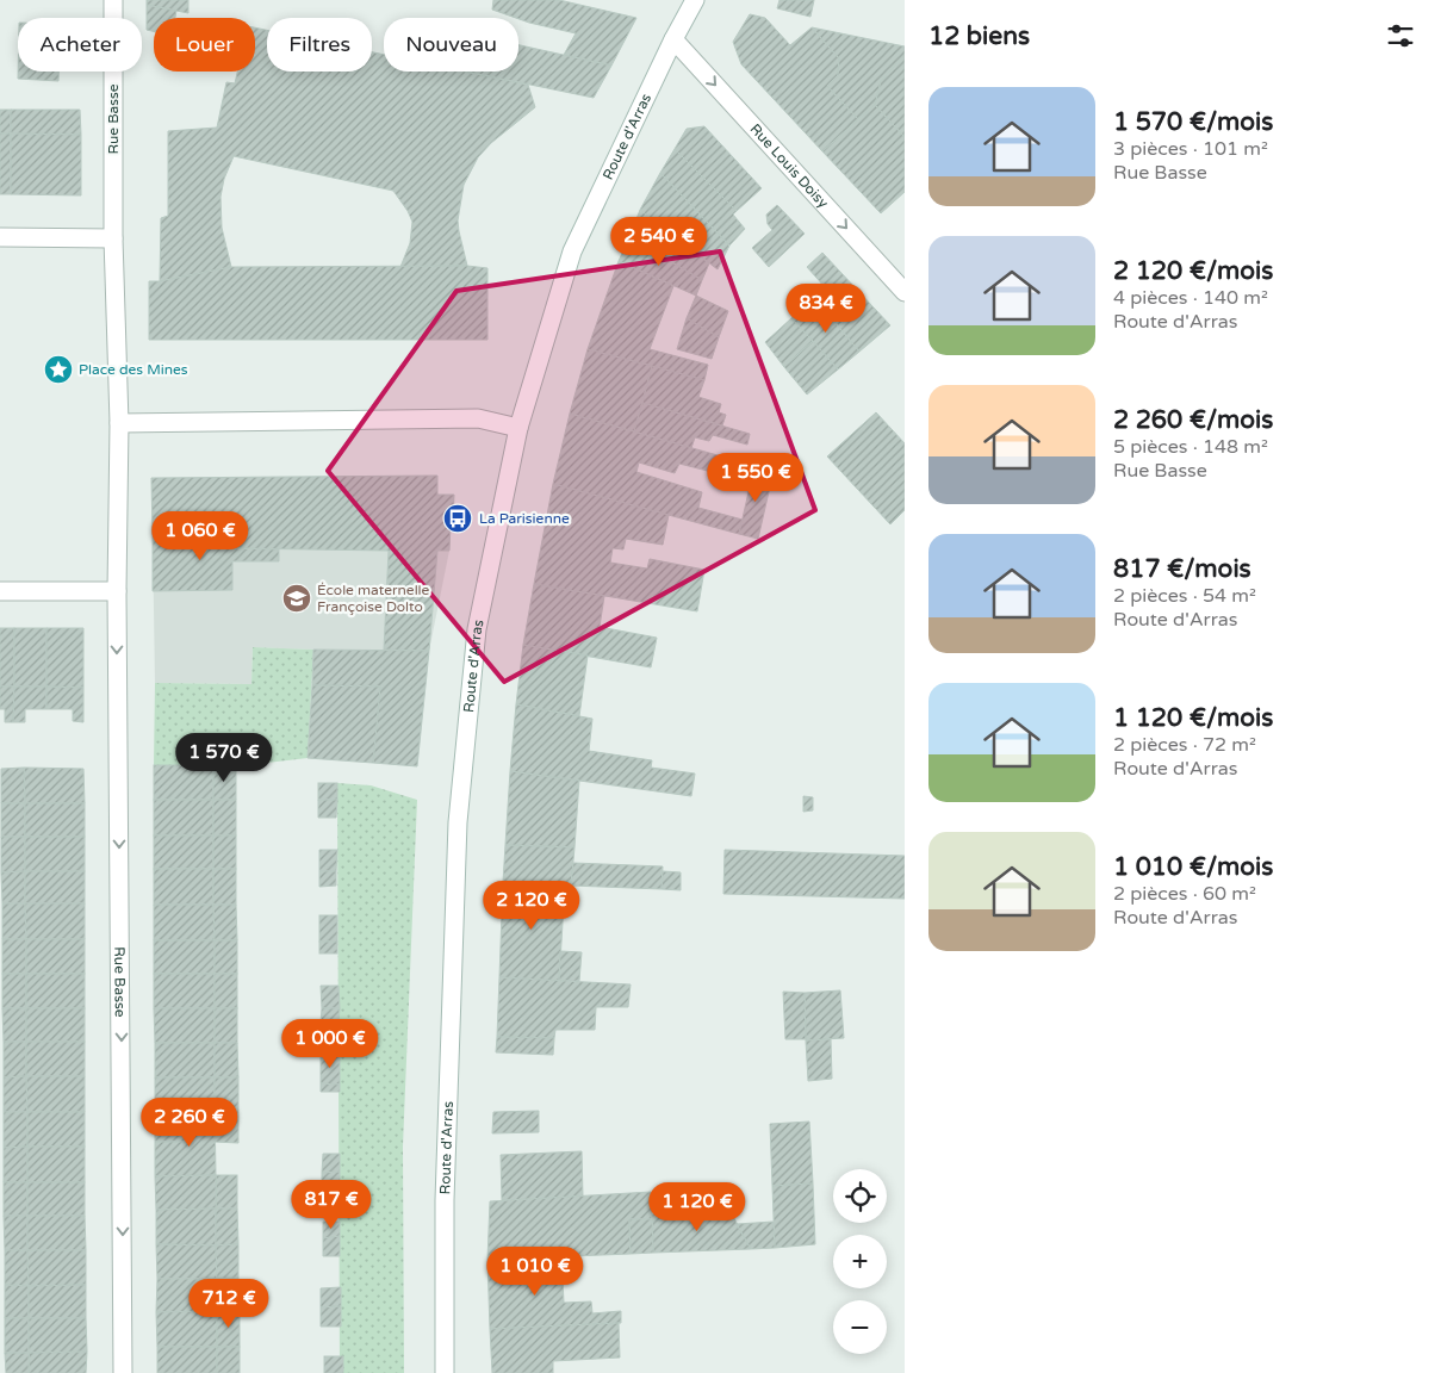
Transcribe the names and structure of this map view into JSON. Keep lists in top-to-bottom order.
{
  "streets": {
    "street": ["Rue Basse", "Route d'Arras", "Rue Louis Doisy"]
  },
  "crossings": [
    ["Route d'Arras", "Rue Louis Doisy"]
  ],
  "one_way": ["Rue Basse", "Rue Louis Doisy"],
  "places": {
    "place": ["Place des Mines"],
    "bus stop": ["La Parisienne"],
    "school or university": ["École maternelle Françoise Dolto"]
  },
  "page": {
    "heading": "12 biens",
    "chip": [
      "Acheter",
      "Louer",
      "Filtres",
      "Nouveau"
    ],
    "list": [
      {
        "name": "1 570 €/mois",
        "note": "3 pièces · 101 m² · Rue Basse"
      },
      {
        "name": "2 120 €/mois",
        "note": "4 pièces · 140 m² · Route d'Arras"
      },
      {
        "name": "2 260 €/mois",
        "note": "5 pièces · 148 m² · Rue Basse"
      },
      {
        "name": "817 €/mois",
        "note": "2 pièces · 54 m² · Route d'Arras"
      },
      {
        "name": "1 120 €/mois",
        "note": "2 pièces · 72 m² · Route d'Arras"
      },
      {
        "name": "1 010 €/mois",
        "note": "2 pièces · 60 m² · Route d'Arras"
      }
    ],
    "price": [
      "2 540 €",
      "834 €",
      "1 550 €",
      "1 060 €",
      "1 570 €",
      "2 120 €",
      "1 000 €",
      "2 260 €",
      "817 €",
      "1 120 €",
      "1 010 €",
      "712 €"
    ],
    "map_buttons": ["+", "−"]
  }
}
